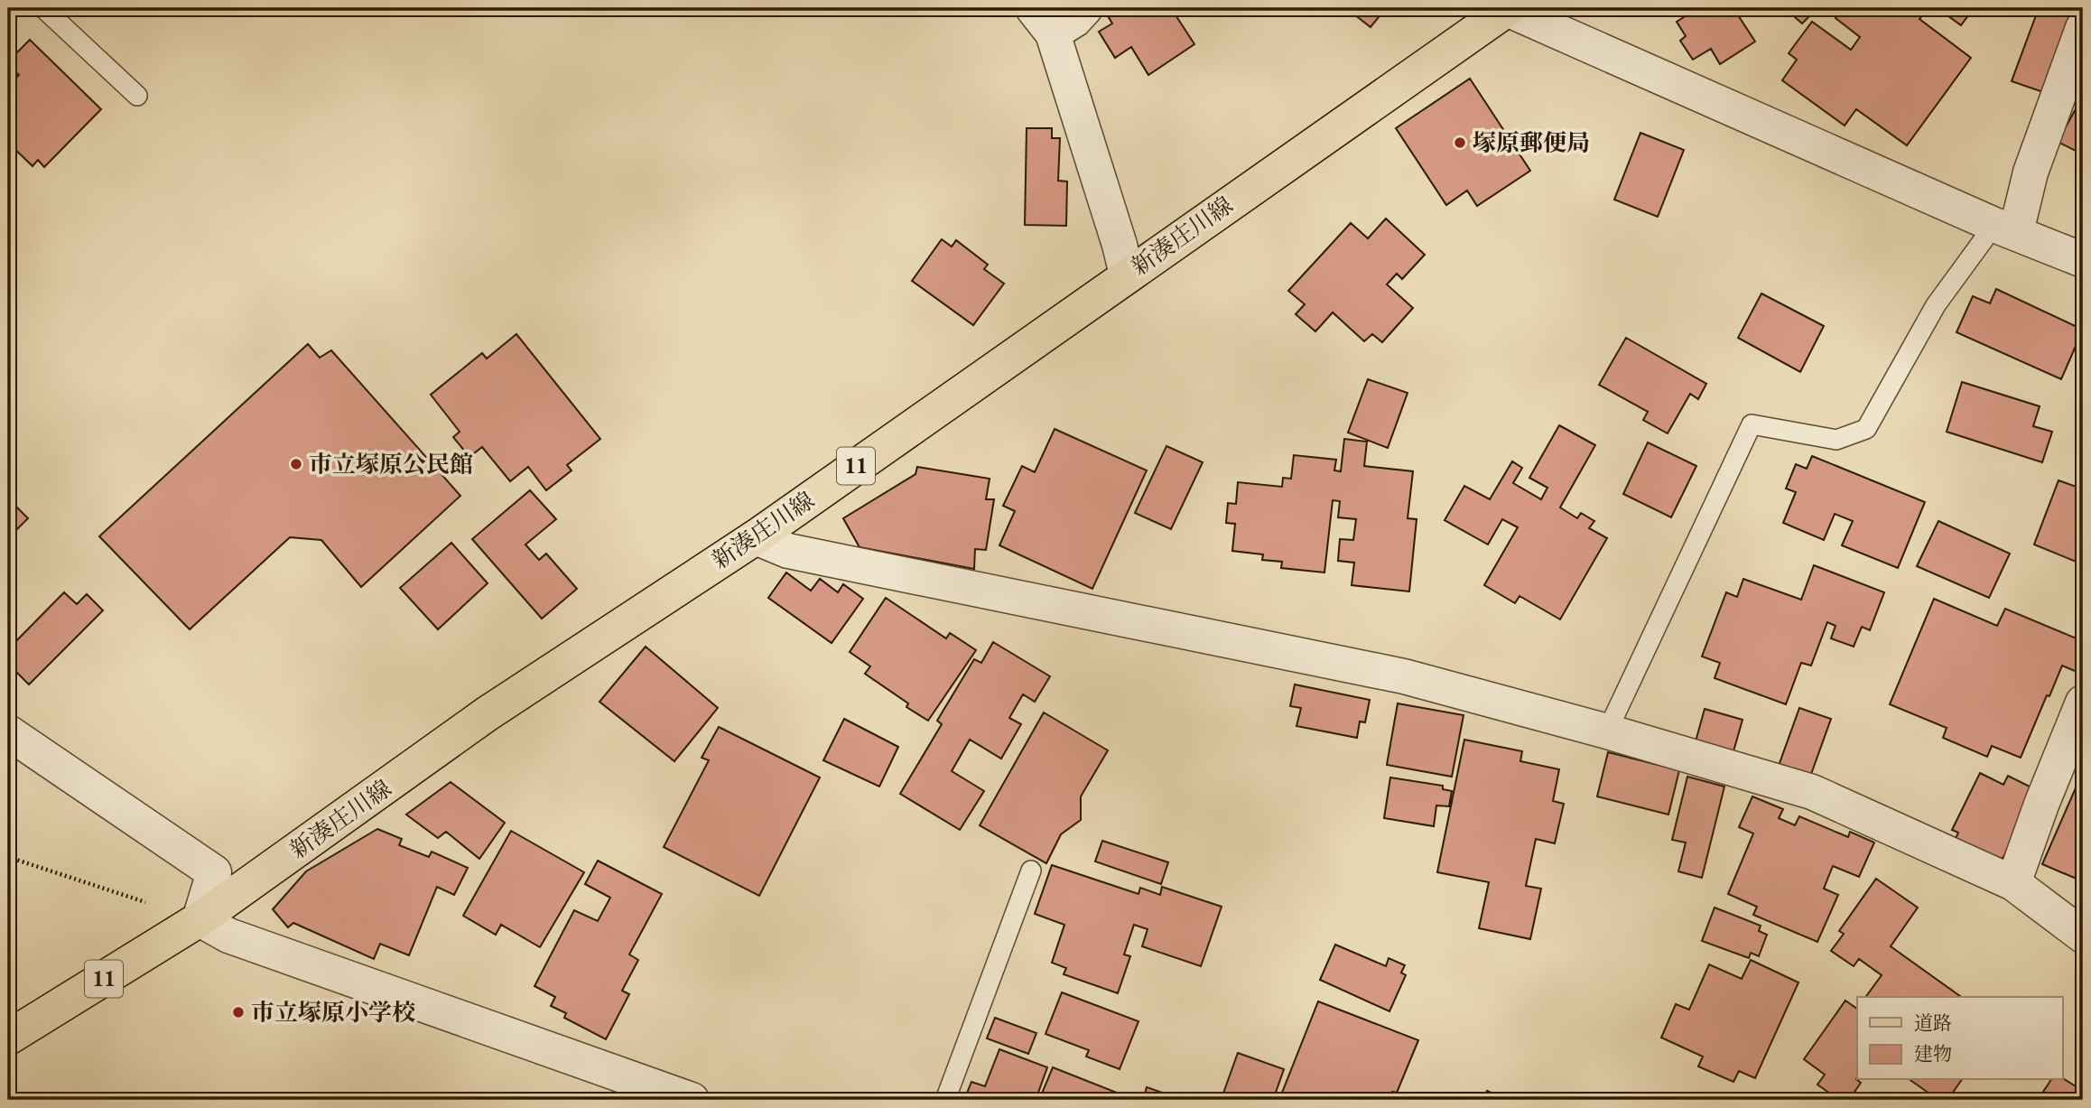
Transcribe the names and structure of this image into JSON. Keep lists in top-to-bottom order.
{
  "streets": {
    "main road": ["新湊庄川線", "11"]
  },
  "places": ["塚原郵便局", "市立塚原公民館", "市立塚原小学校"],
  "legend": ["道路", "建物"]
}
